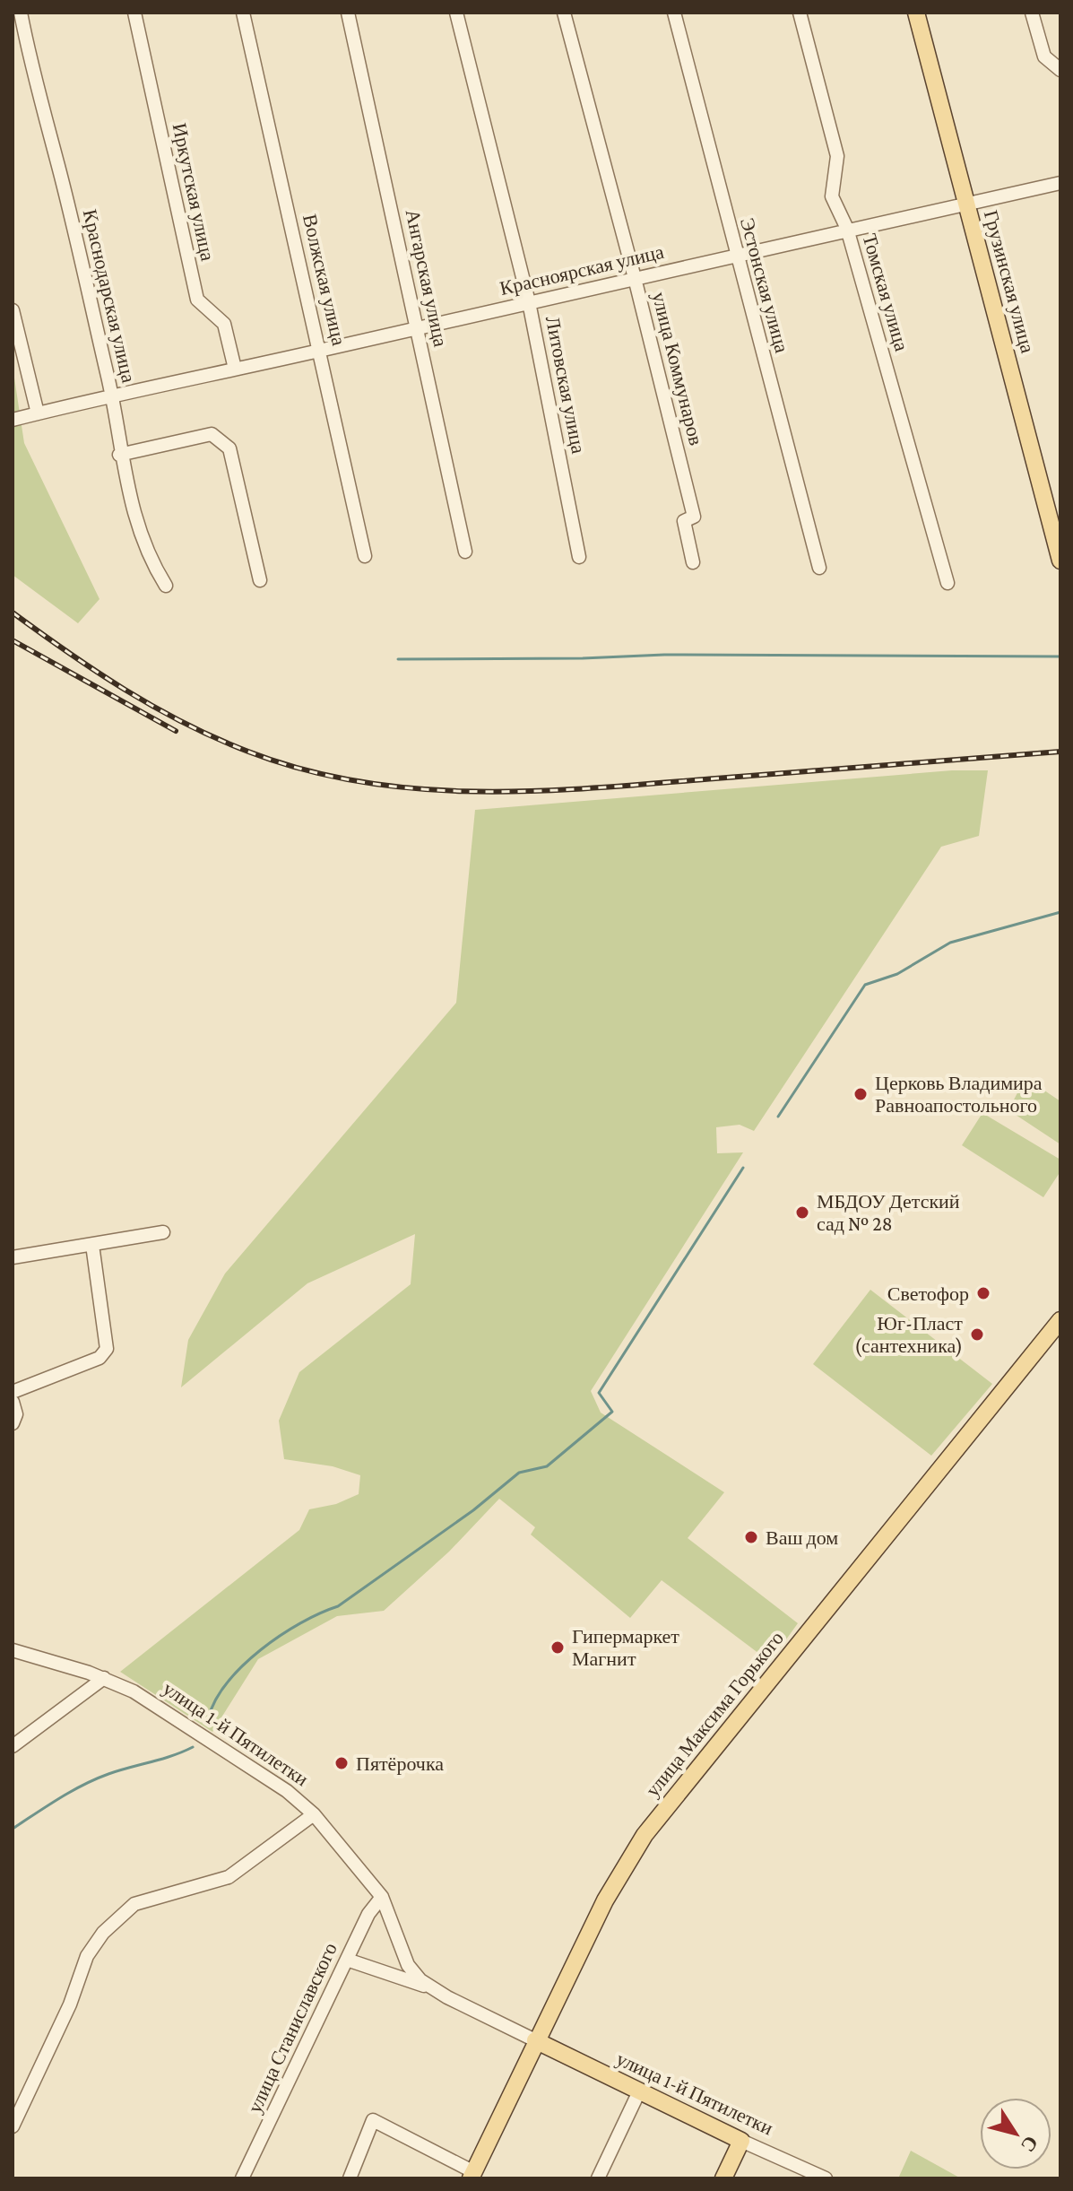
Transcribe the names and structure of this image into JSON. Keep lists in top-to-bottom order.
{
  "streets": {
    "main road": ["Грузинская улица", "улица Максима Горького", "улица 1-й Пятилетки"],
    "street": [
      "Иркутская улица",
      "Красноярская улица",
      "Ангарская улица",
      "Волжская улица",
      "Эстонская улица",
      "Томская улица",
      "Краснодарская улица",
      "улица Коммунаров",
      "Литовская улица",
      "улица Станиславского"
    ]
  },
  "crossings": [
    ["Иркутская улица", "Красноярская улица"],
    ["Красноярская улица", "Ангарская улица"],
    ["Красноярская улица", "Волжская улица"],
    ["Красноярская улица", "Грузинская улица"],
    ["Красноярская улица", "Эстонская улица"],
    ["Красноярская улица", "Томская улица"],
    ["Красноярская улица", "Краснодарская улица"],
    ["Красноярская улица", "улица Коммунаров"],
    ["Красноярская улица", "Литовская улица"],
    ["улица Максима Горького", "улица 1-й Пятилетки"],
    ["улица 1-й Пятилетки", "улица Станиславского"]
  ],
  "places": [
    "Церковь Владимира Равноапостольного",
    "МБДОУ Детский сад № 28",
    "Светофор",
    "Юг-Пласт (сантехника)",
    "Ваш дом",
    "Гипермаркет Магнит",
    "Пятёрочка"
  ],
  "north": "bottom right"
}
